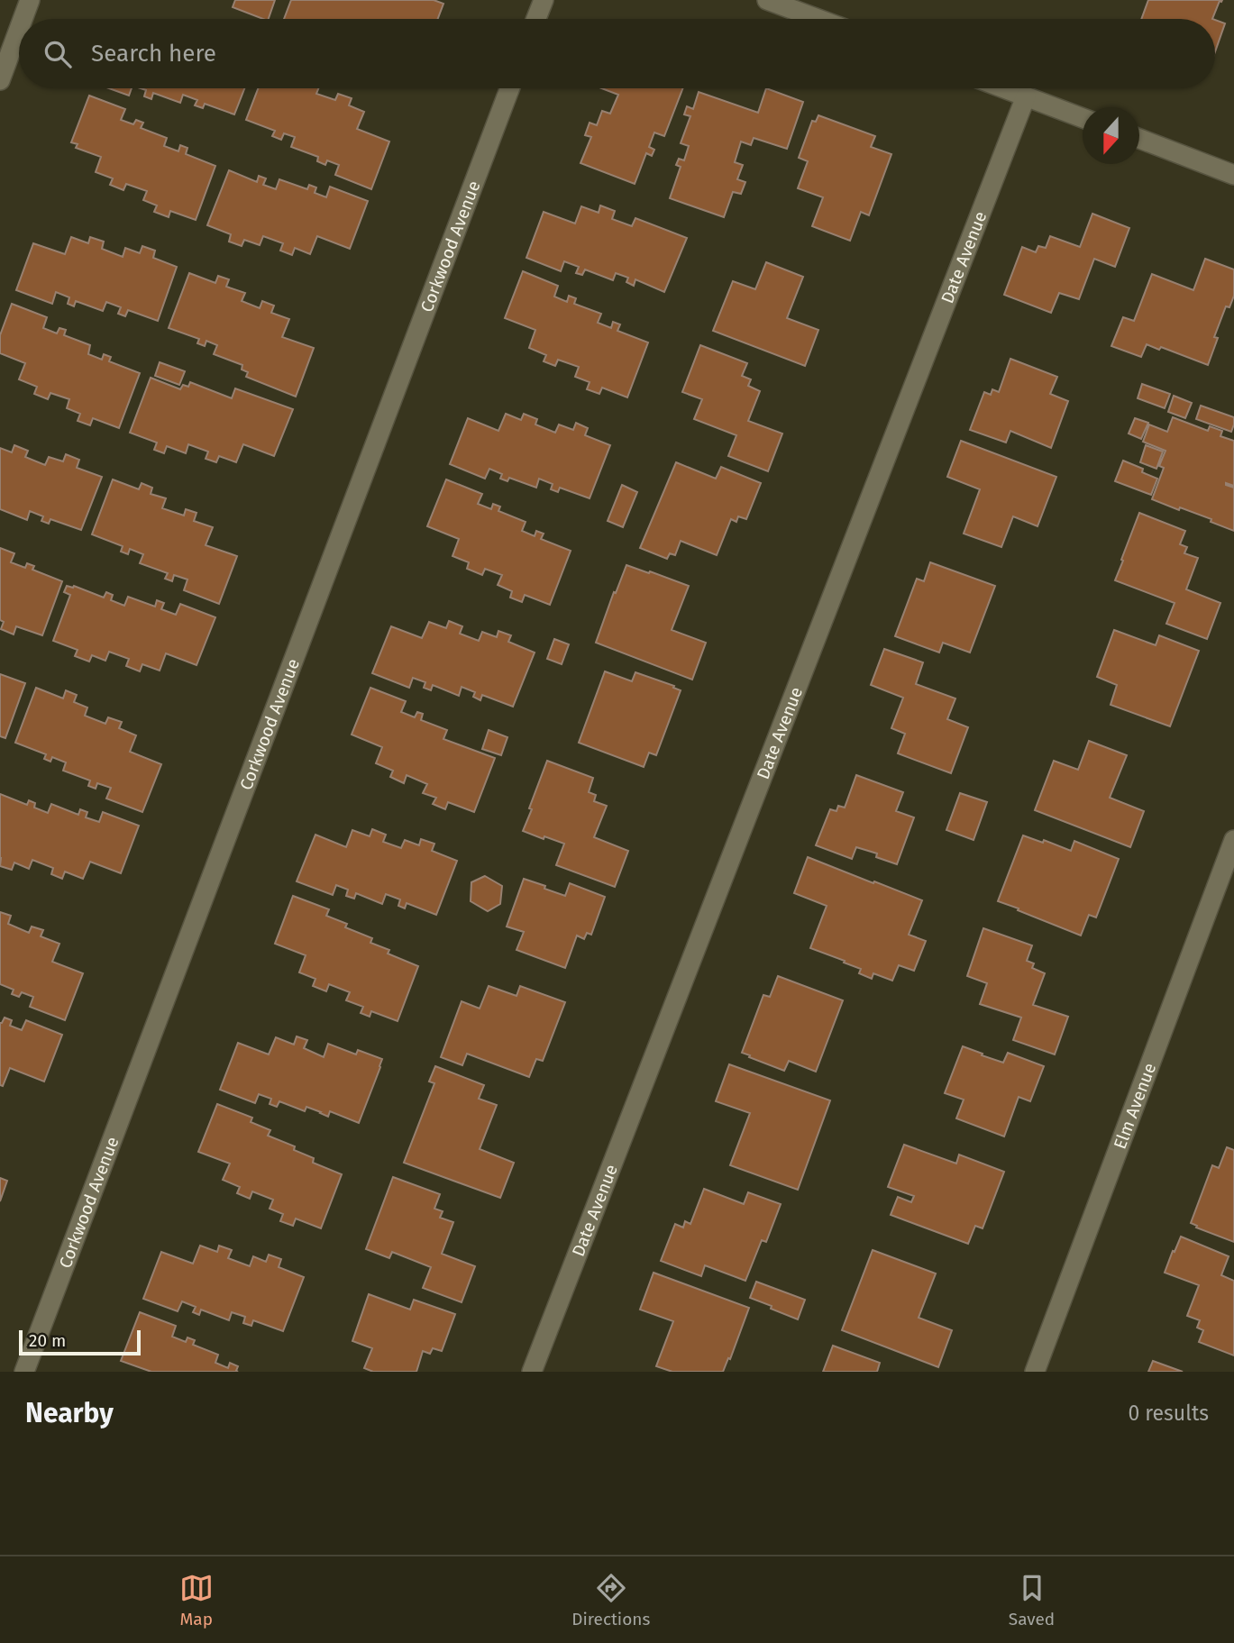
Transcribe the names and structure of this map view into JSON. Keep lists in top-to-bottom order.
{
  "streets": {
    "street": ["Corkwood Avenue", "Date Avenue", "Elm Avenue"]
  },
  "scale_bar": "20 m",
  "north": "bottom",
  "page": {
    "search": "Search here",
    "scale": "20 m",
    "heading": ["Nearby", "0 results"],
    "nav": ["Map", "Directions", "Saved"]
  }
}
